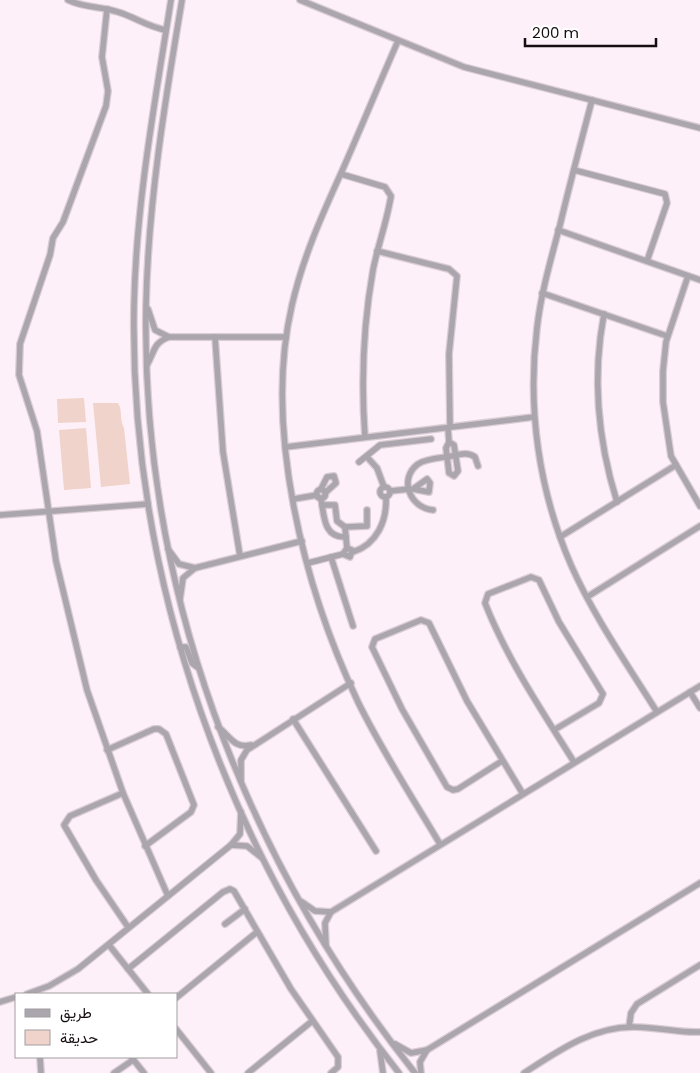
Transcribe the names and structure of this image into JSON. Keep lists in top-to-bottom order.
{
  "legend": ["طريق", "حديقة"],
  "scale_bar": "200 m"
}
